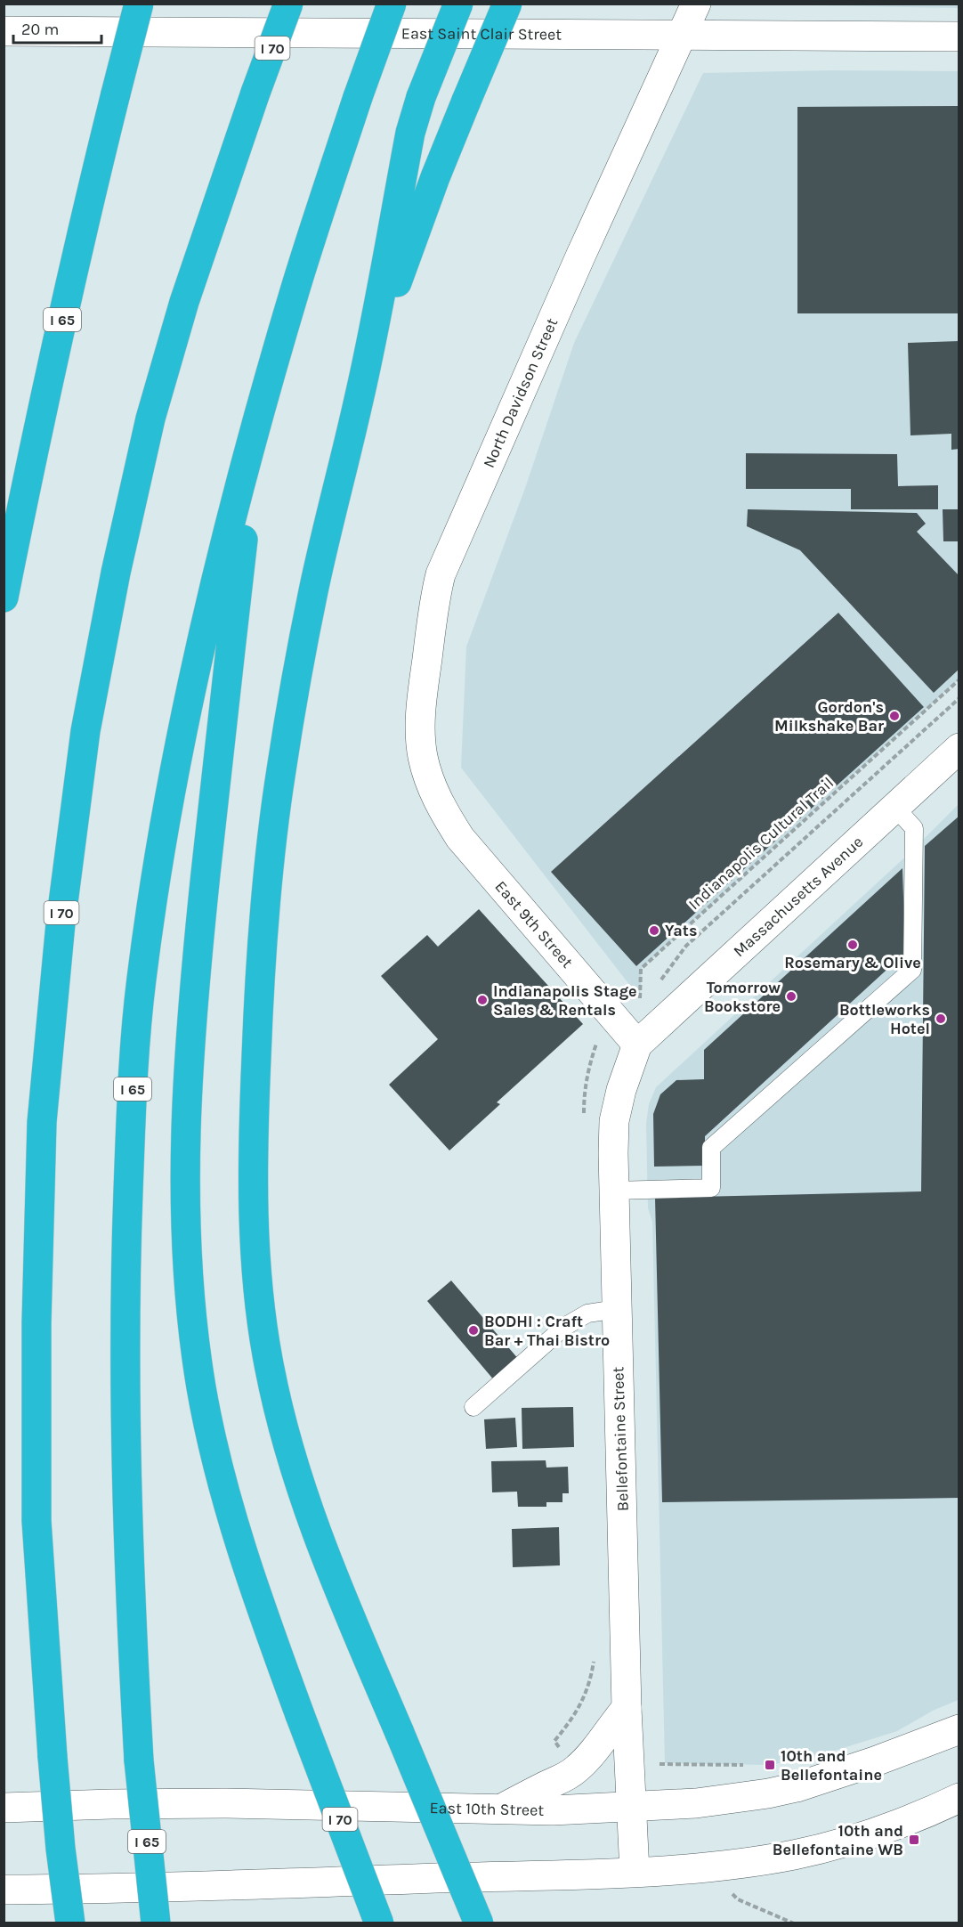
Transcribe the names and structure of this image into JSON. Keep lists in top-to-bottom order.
{
  "streets": {
    "highway": ["I 70", "I 65"],
    "main road": [
      "East Saint Clair Street",
      "North Davidson Street",
      "Massachusetts Avenue",
      "East 9th Street",
      "Bellefontaine Street",
      "East 10th Street"
    ],
    "path": ["Indianapolis Cultural Trail"]
  },
  "crossings": [
    ["East Saint Clair Street", "North Davidson Street"],
    ["I 70", "I 65"],
    ["North Davidson Street", "East 9th Street"],
    ["Massachusetts Avenue", "East 9th Street"],
    ["Massachusetts Avenue", "Bellefontaine Street"],
    ["East 9th Street", "Bellefontaine Street"],
    ["Bellefontaine Street", "East 10th Street"]
  ],
  "places": {
    "other": [
      "Gordon's Milkshake Bar",
      "Yats",
      "Rosemary & Olive",
      "Tomorrow Bookstore",
      "Indianapolis Stage Sales & Rentals",
      "Bottleworks Hotel",
      "BODHI : Craft Bar + Thai Bistro"
    ],
    "transit": ["10th and Bellefontaine", "10th and Bellefontaine WB"]
  },
  "scale_bar": "20 m"
}
